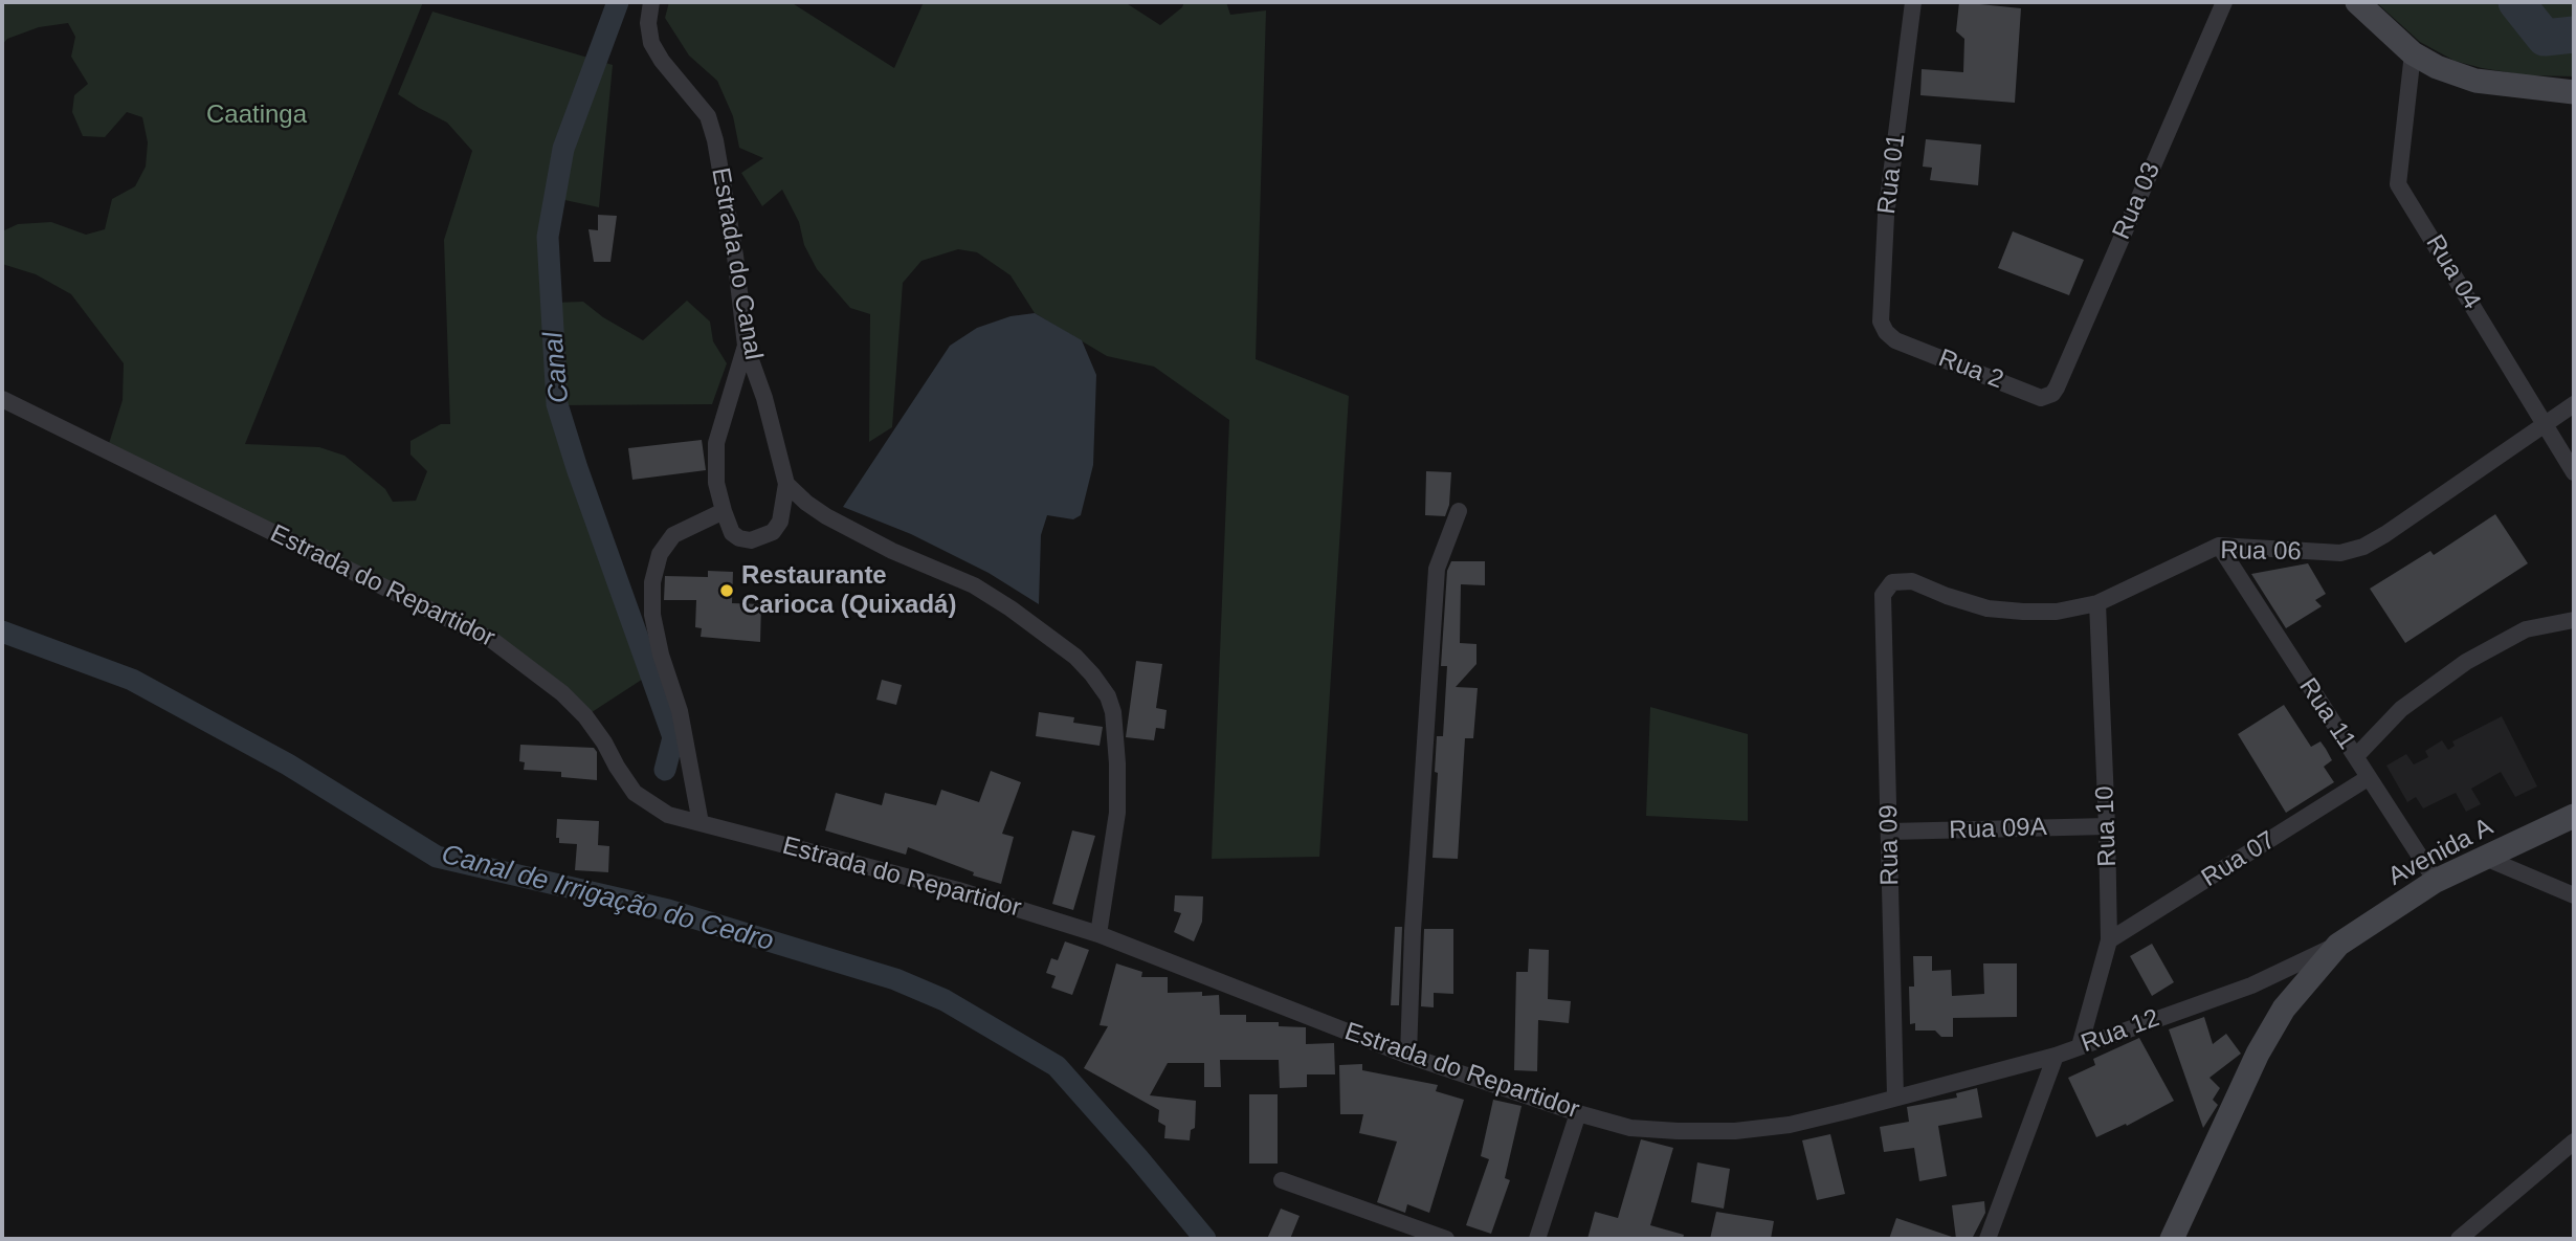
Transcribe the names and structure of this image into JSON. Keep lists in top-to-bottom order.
{
  "streets": {
    "street": [
      "Rua 01",
      "Rua 03",
      "Estrada do Canal",
      "Rua 04",
      "Rua 2",
      "Rua 06",
      "Estrada do Repartidor",
      "Rua 11",
      "Rua 10",
      "Rua 09A",
      "Rua 09",
      "Avenida A",
      "Rua 07",
      "Rua 12"
    ]
  },
  "crossings": [
    ["Rua 01", "Rua 2"],
    ["Rua 03", "Rua 2"],
    ["Rua 04", "Rua 06"],
    ["Rua 06", "Rua 11"],
    ["Rua 06", "Rua 10"],
    ["Rua 06", "Rua 09"],
    ["Estrada do Repartidor", "Rua 09"],
    ["Estrada do Repartidor", "Rua 12"],
    ["Rua 11", "Avenida A"],
    ["Rua 11", "Rua 07"],
    ["Rua 10", "Rua 09A"],
    ["Rua 10", "Rua 07"],
    ["Rua 10", "Rua 12"],
    ["Rua 09A", "Rua 09"],
    ["Rua 09", "Rua 12"],
    ["Avenida A", "Rua 12"]
  ],
  "water": ["Canal", "Canal de Irrigação do Cedro"],
  "parks": ["Caatinga"],
  "places": ["Restaurante Carioca (Quixadá)"]
}
